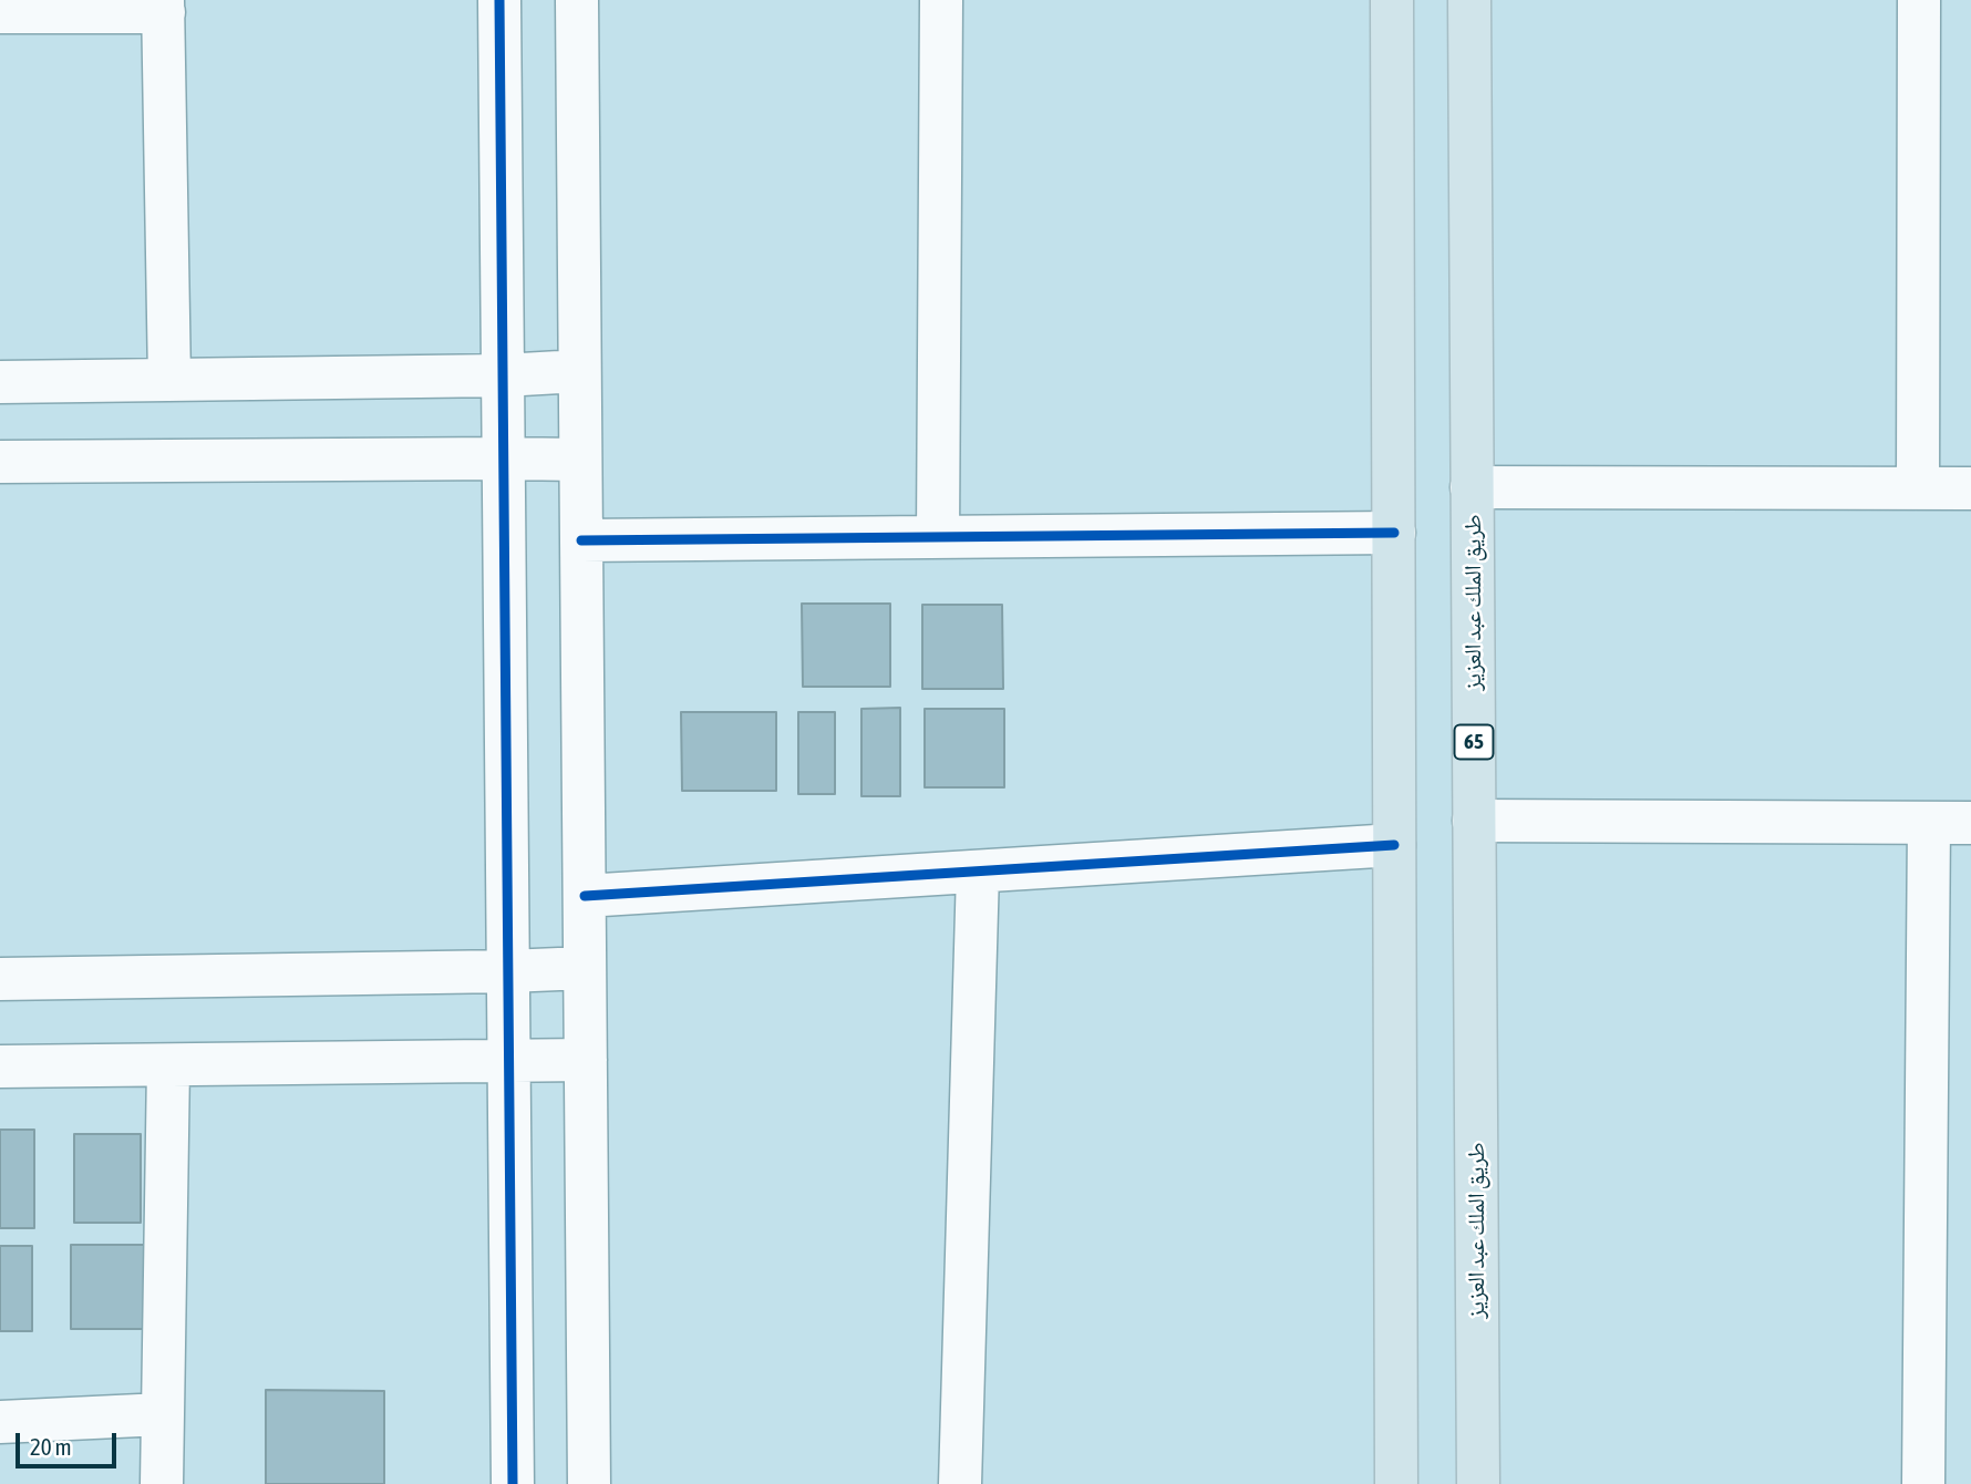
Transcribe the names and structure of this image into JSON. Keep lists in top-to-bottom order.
{
  "streets": {
    "highway": ["طريق الملك عبد العزيز", "65"]
  },
  "scale_bar": "20 m"
}
